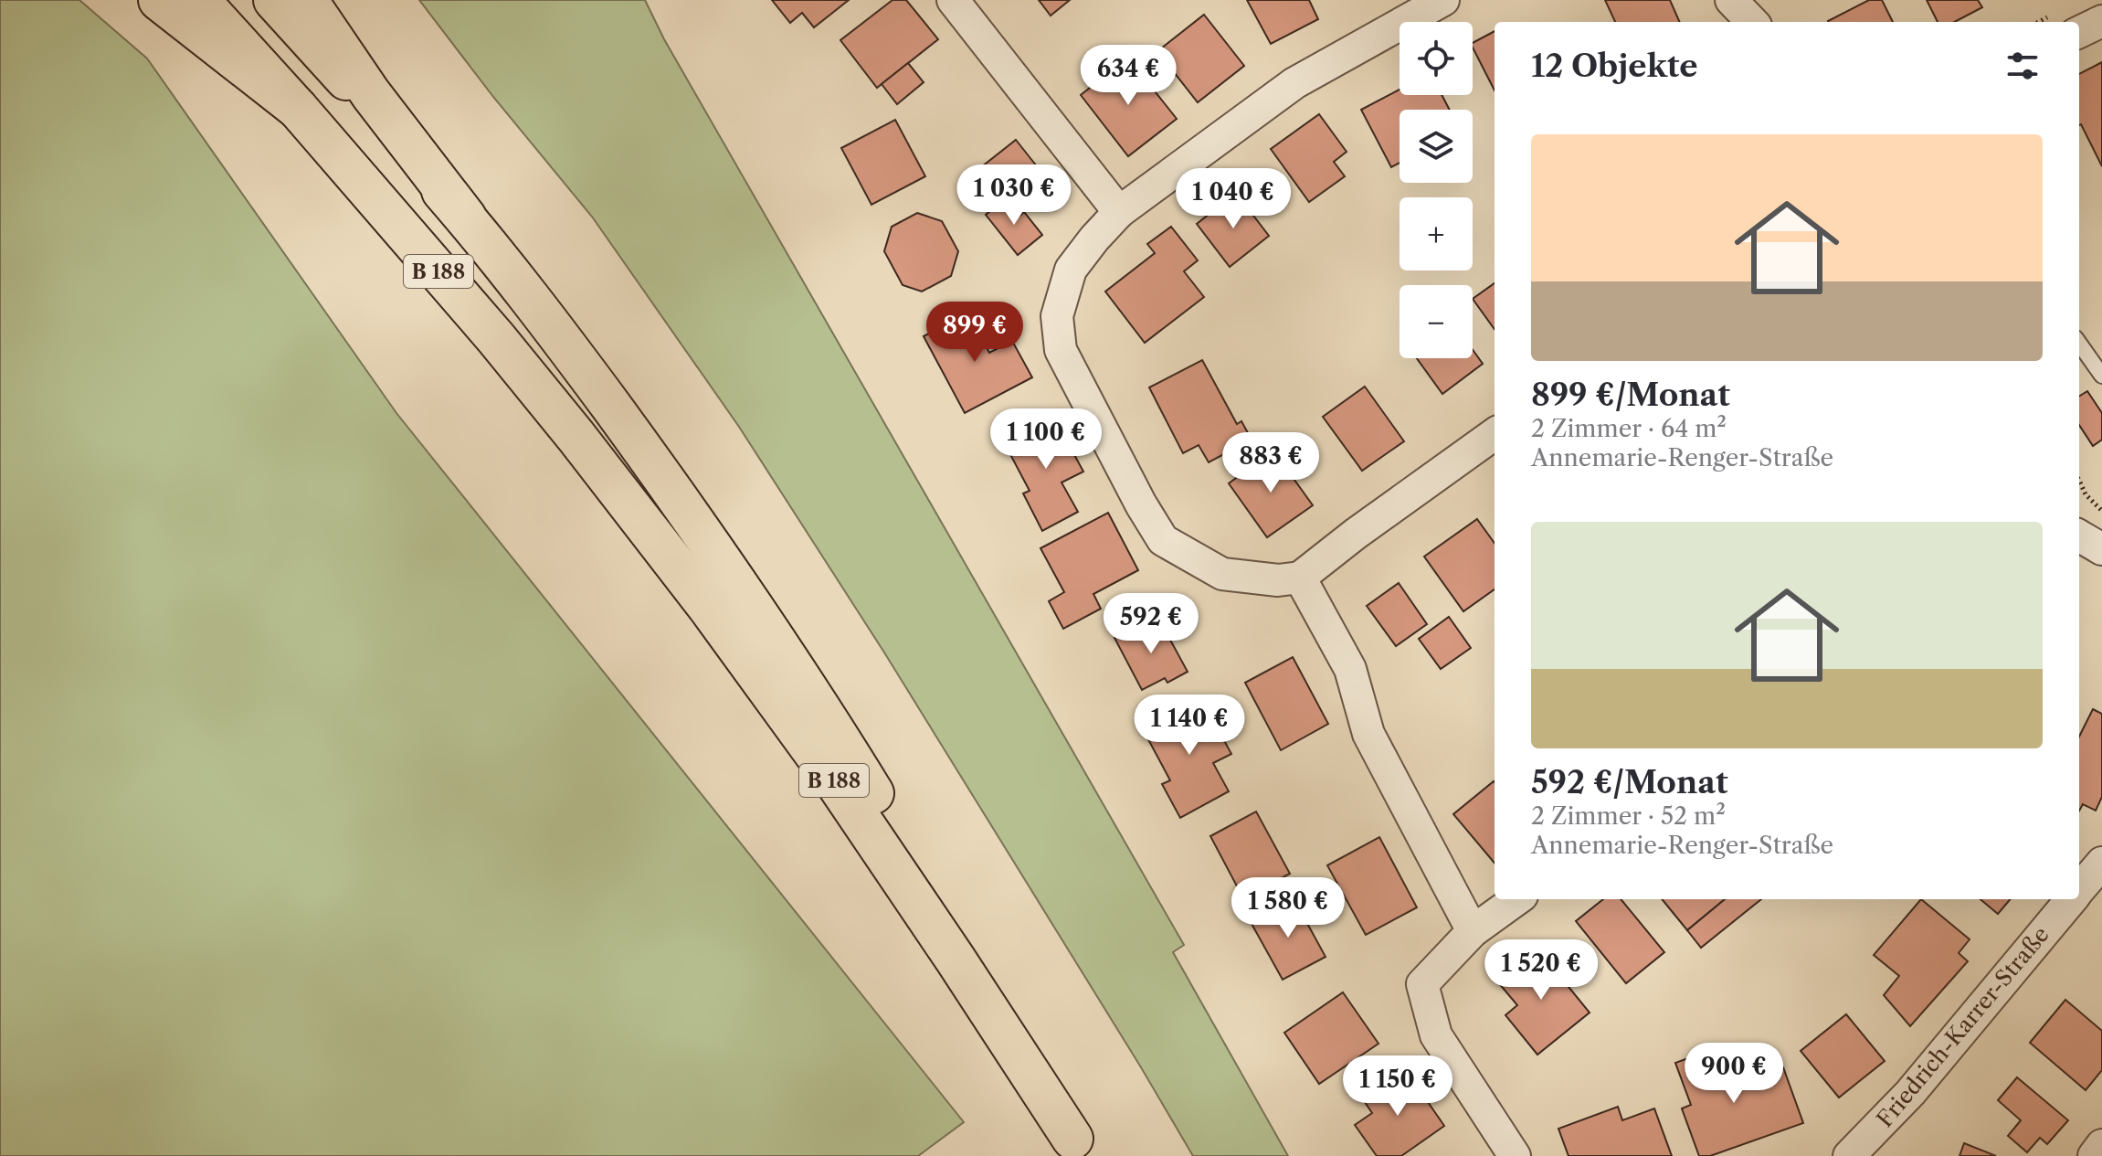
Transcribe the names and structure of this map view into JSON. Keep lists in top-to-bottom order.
{
  "streets": {
    "main road": ["B 188"],
    "street": ["Friedrich-Karrer-Straße"]
  },
  "page": {
    "map_buttons": ["+", "−"],
    "heading": "12 Objekte",
    "price": [
      "634 €",
      "1 030 €",
      "1 040 €",
      "899 €",
      "1 100 €",
      "883 €",
      "592 €",
      "1 140 €",
      "1 580 €",
      "1 520 €",
      "900 €",
      "1 150 €"
    ],
    "list": [
      {
        "name": "899 €/Monat",
        "note": "2 Zimmer · 64 m² · Annemarie-Renger-Straße"
      },
      {
        "name": "592 €/Monat",
        "note": "2 Zimmer · 52 m² · Annemarie-Renger-Straße"
      }
    ]
  }
}
